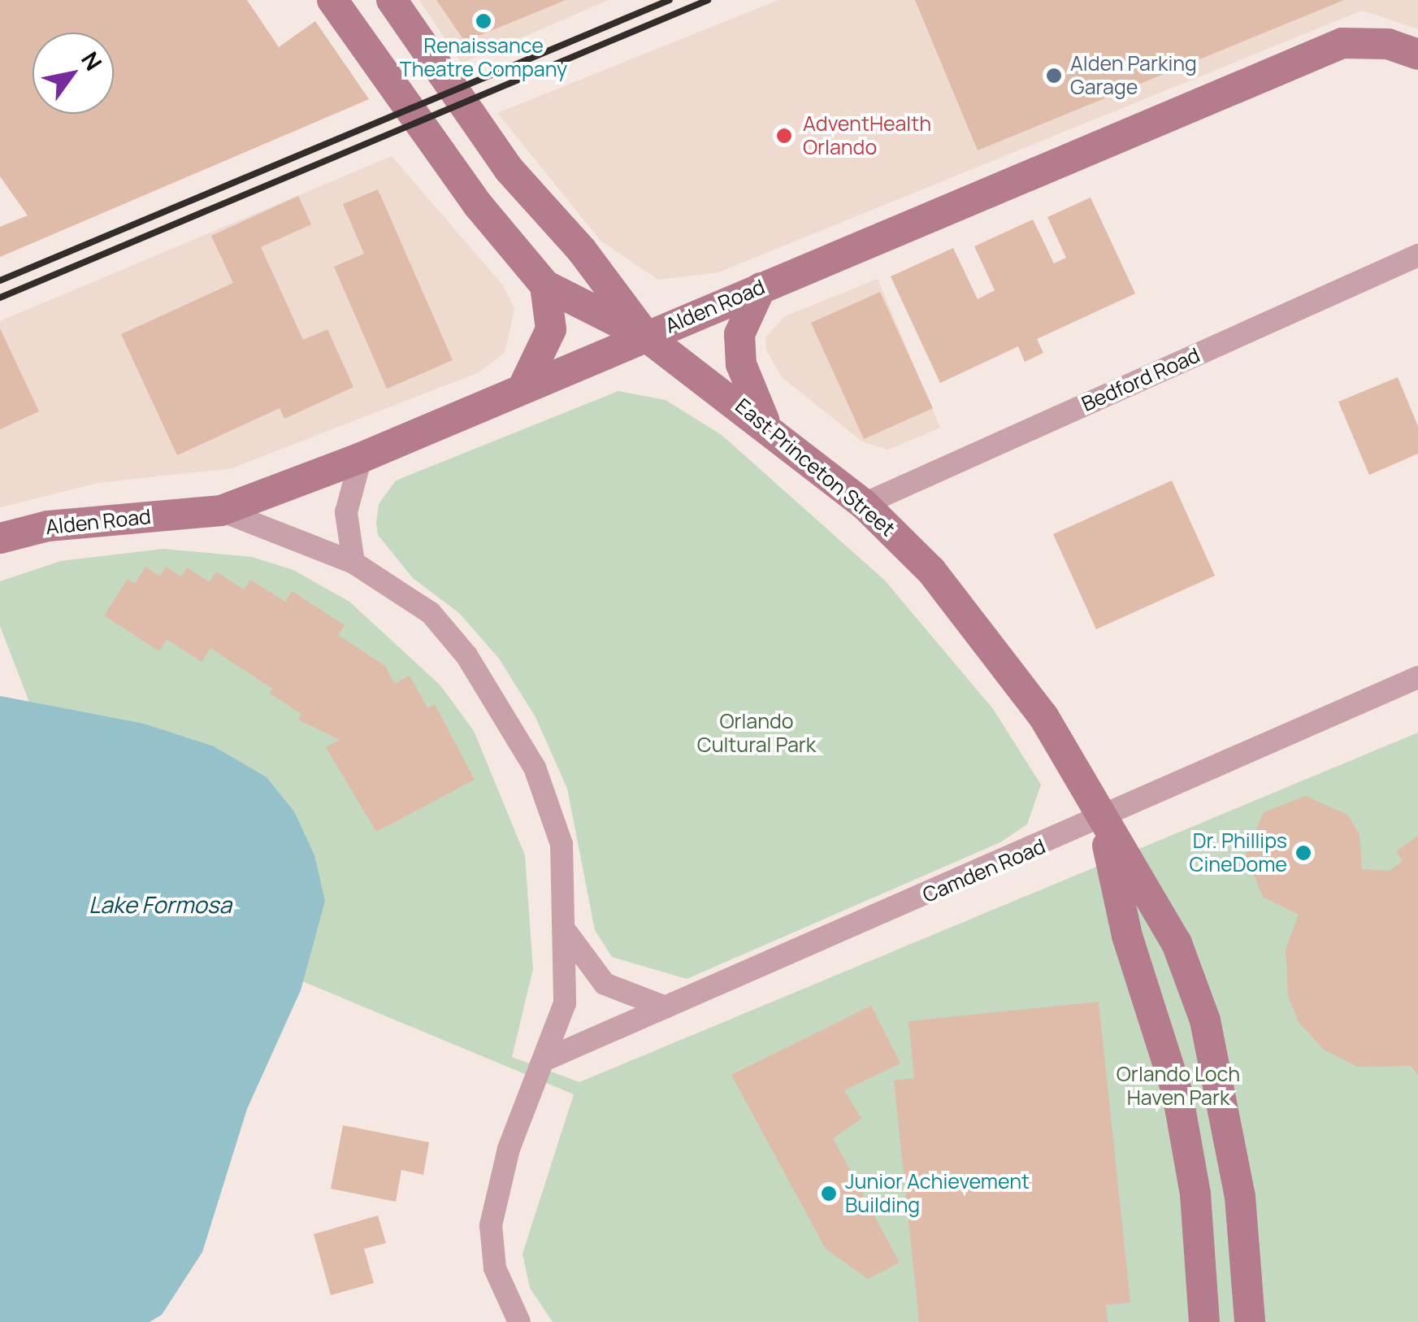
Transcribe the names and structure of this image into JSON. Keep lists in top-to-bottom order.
{
  "streets": {
    "main road": ["Alden Road", "East Princeton Street"],
    "street": ["Bedford Road", "Camden Road"]
  },
  "crossings": [
    ["Alden Road", "East Princeton Street"],
    ["Bedford Road", "East Princeton Street"],
    ["East Princeton Street", "Camden Road"]
  ],
  "water": ["Lake Formosa"],
  "parks": ["Orlando Cultural Park", "Orlando Loch Haven Park"],
  "places": [
    "Renaissance Theatre Company",
    "Alden Parking Garage",
    "AdventHealth Orlando",
    "Dr. Phillips CineDome",
    "Junior Achievement Building"
  ],
  "north": "top right"
}
